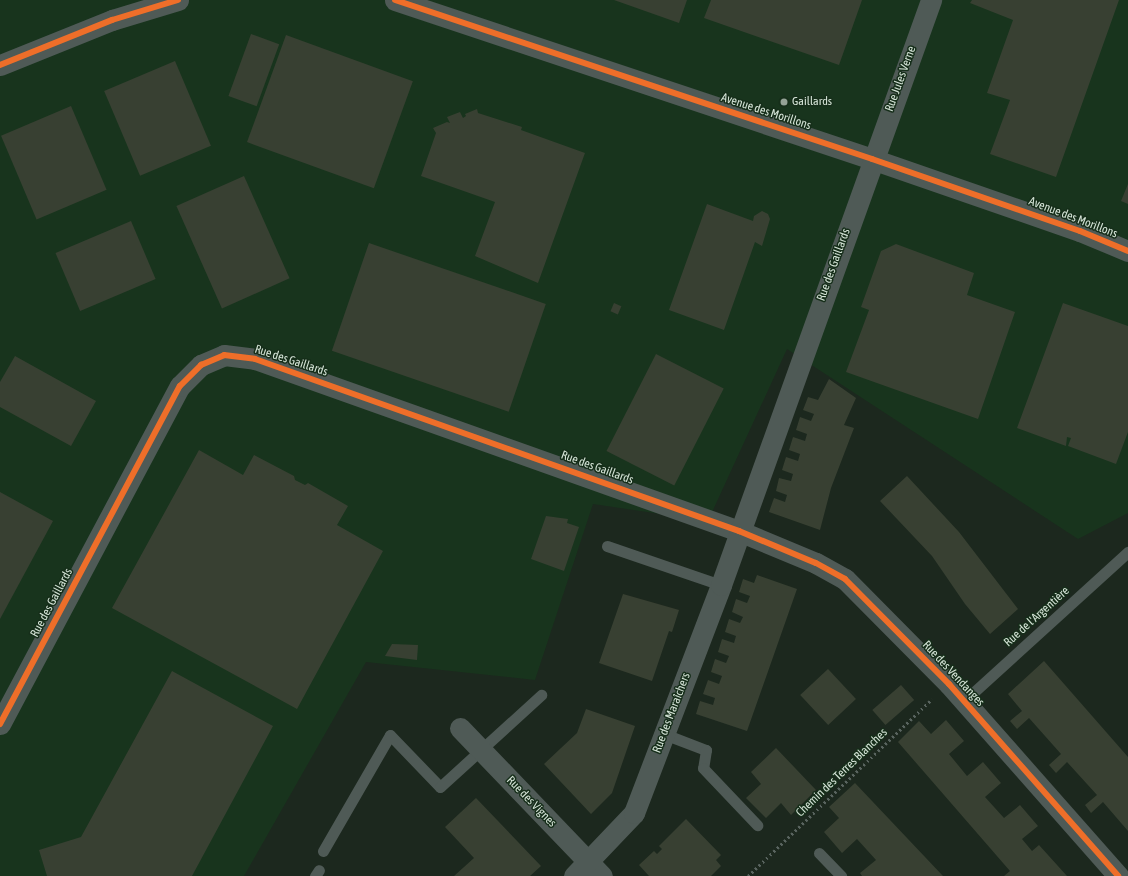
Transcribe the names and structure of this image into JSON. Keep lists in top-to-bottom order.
{
  "streets": {
    "street": [
      "Rue Jules Verne",
      "Avenue des Morillons",
      "Rue des Gaillards",
      "Rue des Vendanges",
      "Rue des Maraîchers",
      "Rue des Vignes"
    ],
    "lane": ["Rue de l'Argentière"],
    "path": ["Chemin des Terres Blanches"]
  },
  "crossings": [
    ["Rue Jules Verne", "Avenue des Morillons"],
    ["Rue Jules Verne", "Rue des Gaillards"],
    ["Avenue des Morillons", "Rue des Gaillards"],
    ["Rue des Gaillards", "Rue des Vendanges"],
    ["Rue des Gaillards", "Rue des Maraîchers"],
    ["Rue de l'Argentière", "Rue des Vendanges"],
    ["Rue des Vendanges", "Rue des Maraîchers"],
    ["Rue des Vendanges", "Chemin des Terres Blanches"],
    ["Rue des Maraîchers", "Rue des Vignes"]
  ],
  "places": ["Gaillards"]
}
